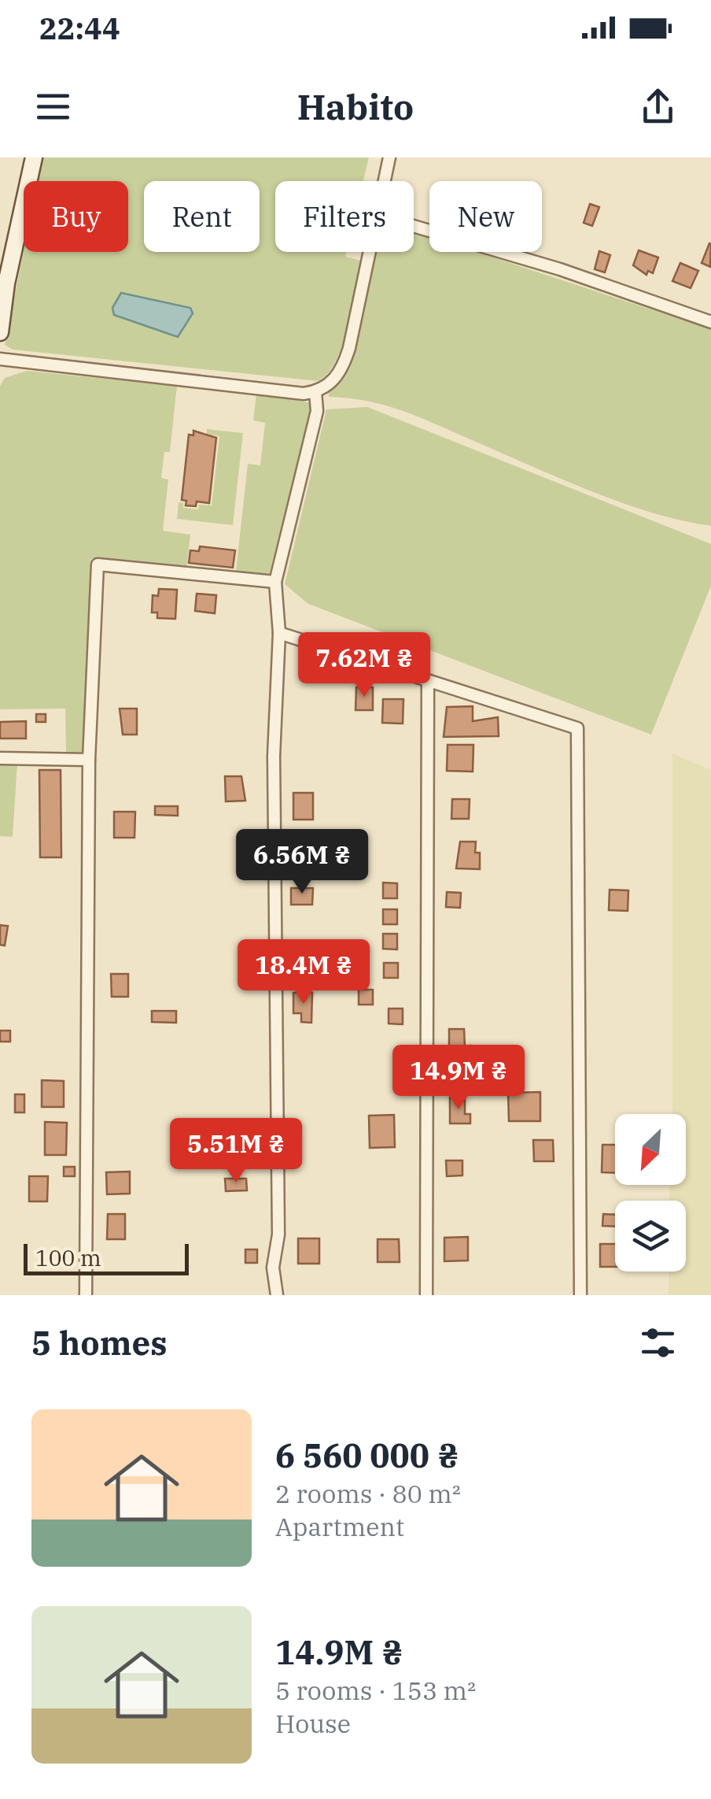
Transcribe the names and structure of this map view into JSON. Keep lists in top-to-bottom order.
{
  "scale_bar": "100 m",
  "north": "bottom left",
  "page": {
    "status": "22:44",
    "header": "Habito",
    "chip": [
      "Buy",
      "Rent",
      "Filters",
      "New"
    ],
    "price": [
      "7.62M ₴",
      "6.56M ₴",
      "18.4M ₴",
      "14.9M ₴",
      "5.51M ₴"
    ],
    "scale": "100 m",
    "heading": "5 homes",
    "list": [
      {
        "name": "6 560 000 ₴",
        "note": "2 rooms · 80 m² · Apartment"
      },
      {
        "name": "14.9M ₴",
        "note": "5 rooms · 153 m² · House"
      }
    ]
  }
}
